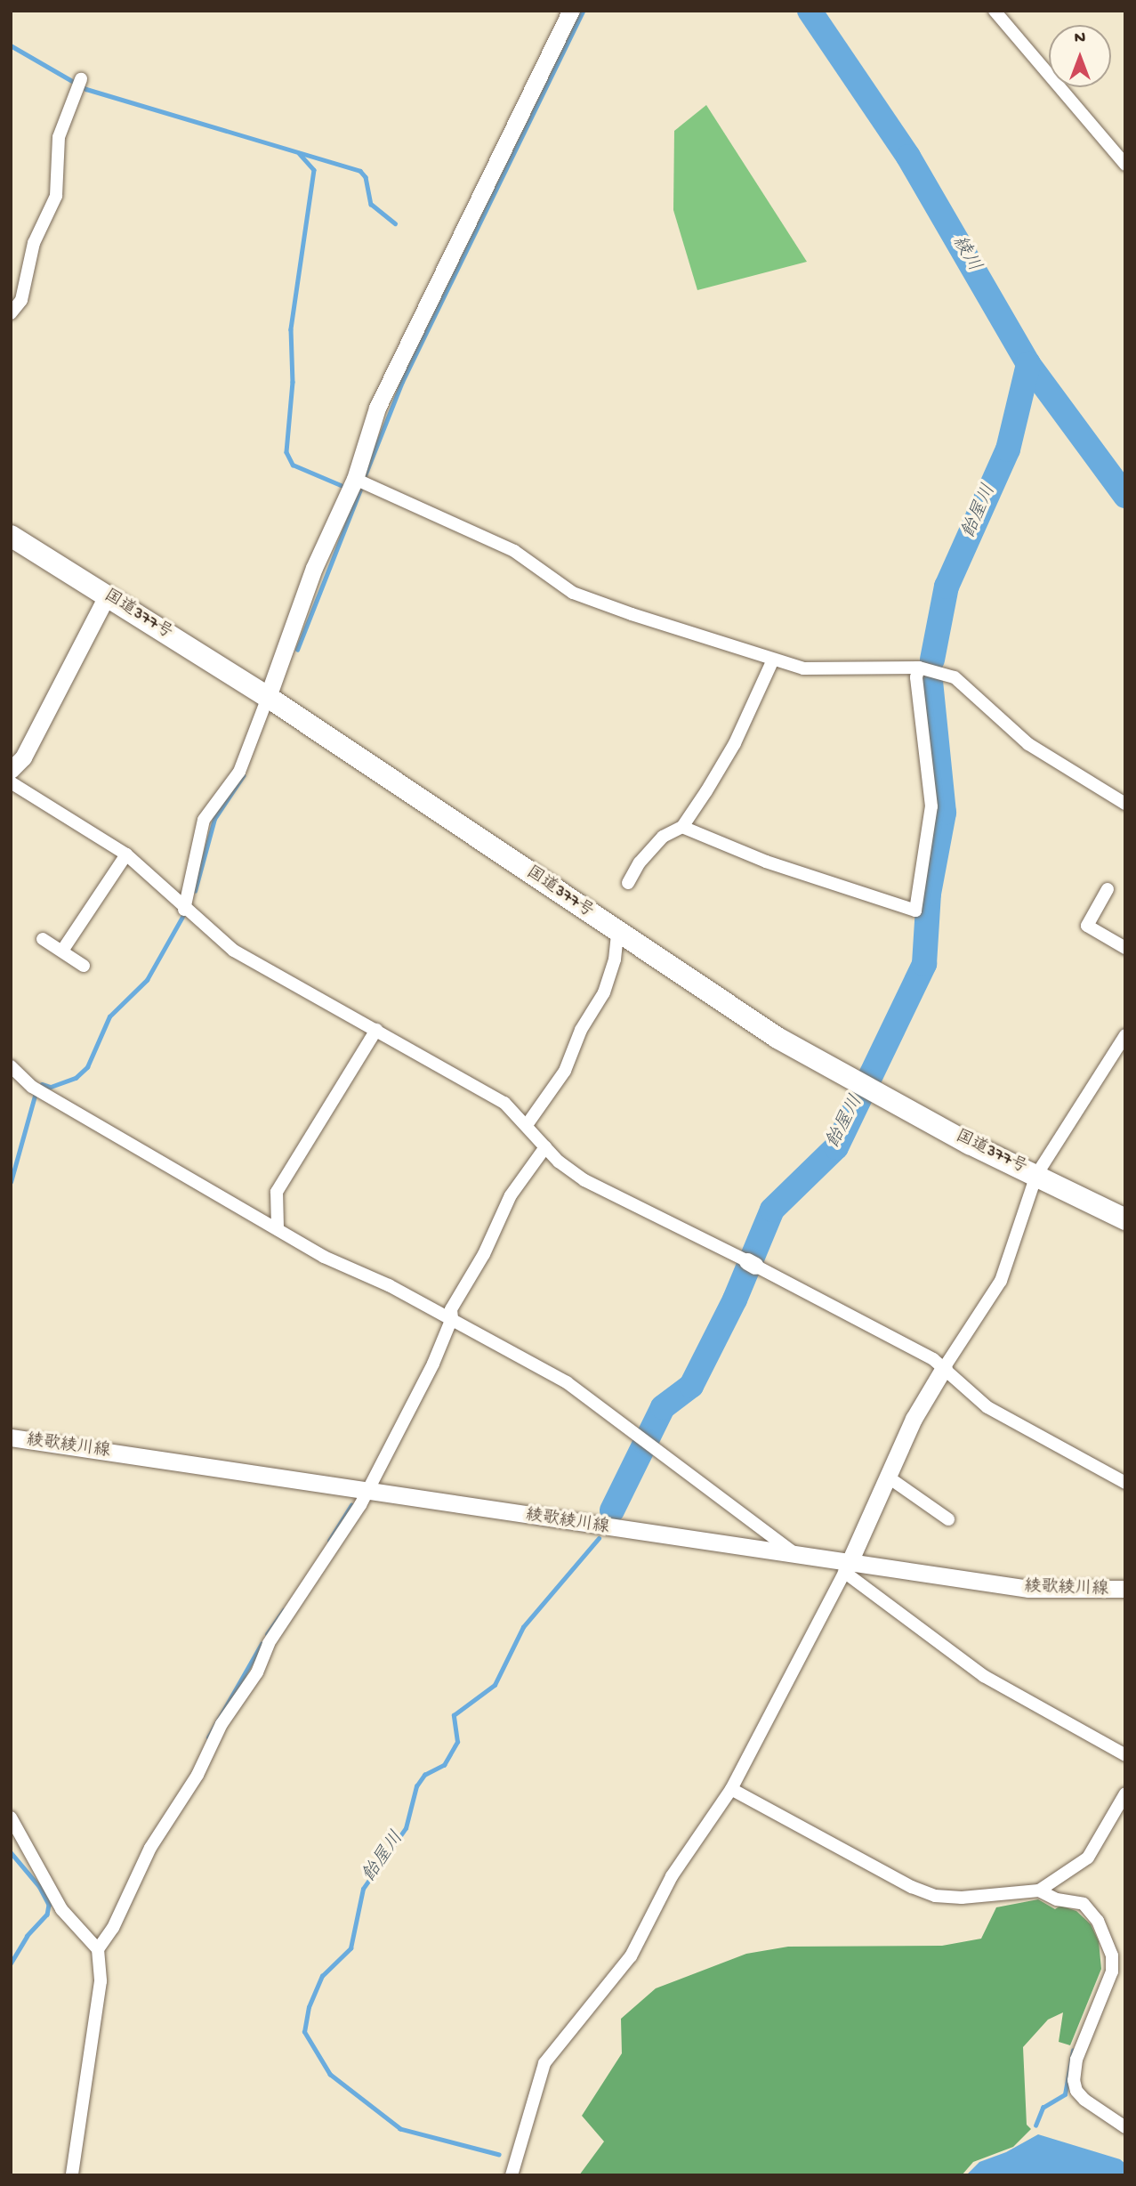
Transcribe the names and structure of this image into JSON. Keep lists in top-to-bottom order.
{
  "streets": {
    "highway": ["国道377号"],
    "street": ["綾歌綾川線"]
  },
  "water": ["綾川", "飴屋川"],
  "north": "top"
}
